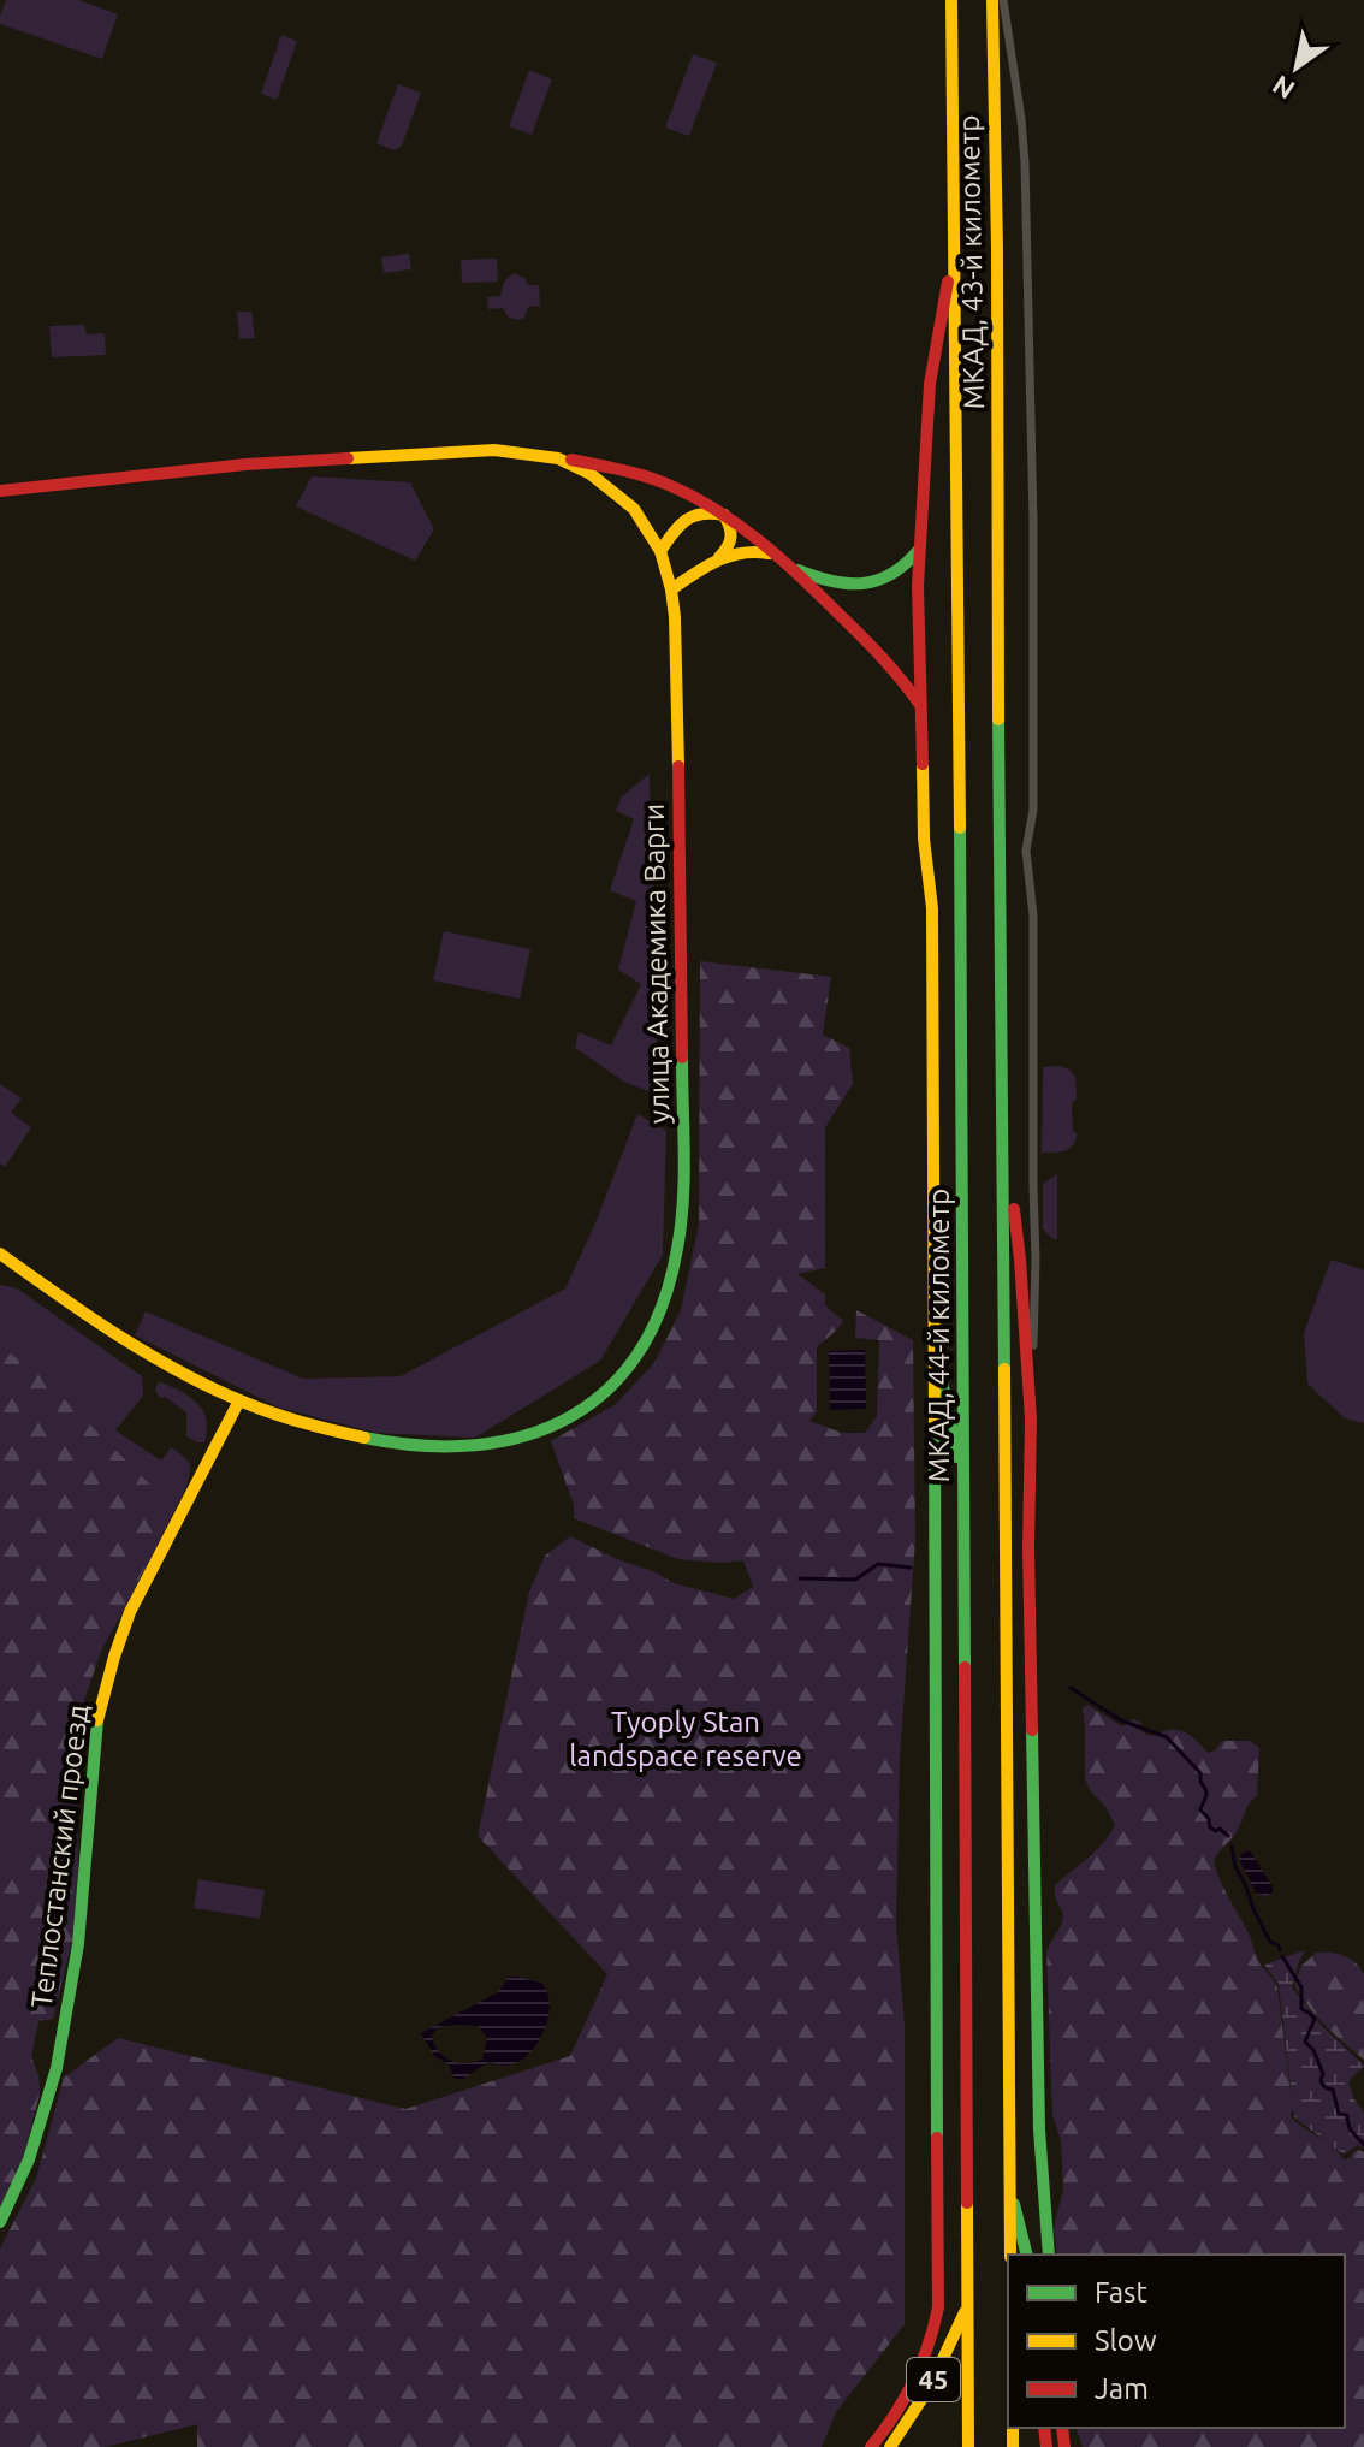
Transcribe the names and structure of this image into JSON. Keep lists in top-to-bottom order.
{
  "streets": {
    "main road": [
      "МКАД, 43-й километр",
      "улица Академика Варги",
      "МКАД, 44-й километр",
      "Теплостанский проезд",
      "45"
    ]
  },
  "crossings": [
    ["МКАД, 43-й километр", "МКАД, 44-й километр"],
    ["улица Академика Варги", "Теплостанский проезд"],
    ["МКАД, 44-й километр", "45"]
  ],
  "parks": ["Tyoply Stan landspace reserve"],
  "legend": ["Fast", "Slow", "Jam"],
  "north": "bottom left"
}
